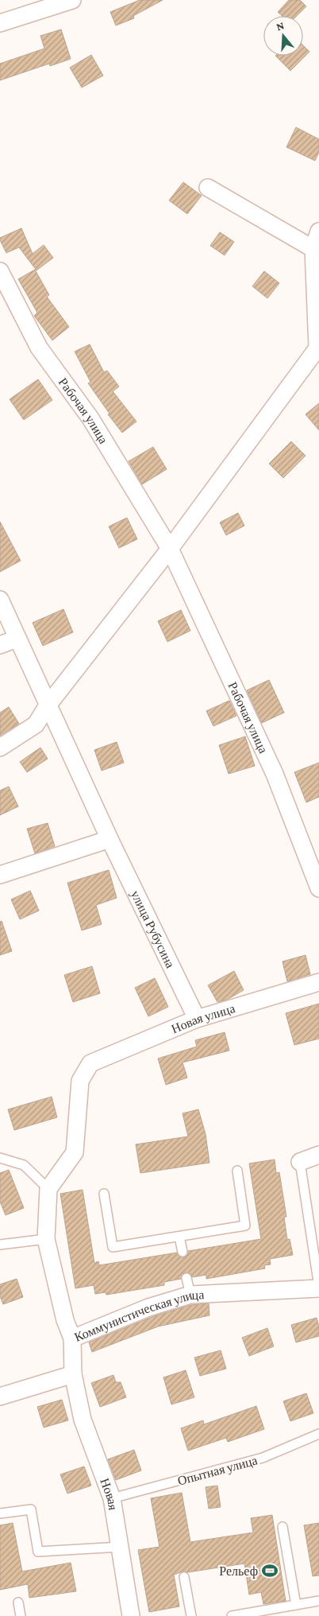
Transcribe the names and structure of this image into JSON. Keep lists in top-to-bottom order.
{
  "streets": {
    "street": [
      "Рабочая улица",
      "улица Рубусина",
      "Новая улица",
      "Коммунистическая улица",
      "Новая"
    ],
    "lane": ["Опытная улица"]
  },
  "crossings": [
    ["улица Рубусина", "Новая улица"],
    ["Коммунистическая улица", "Новая"],
    ["Опытная улица", "Новая"]
  ],
  "places": {
    "sports": ["Рельеф"]
  },
  "north": "top"
}
